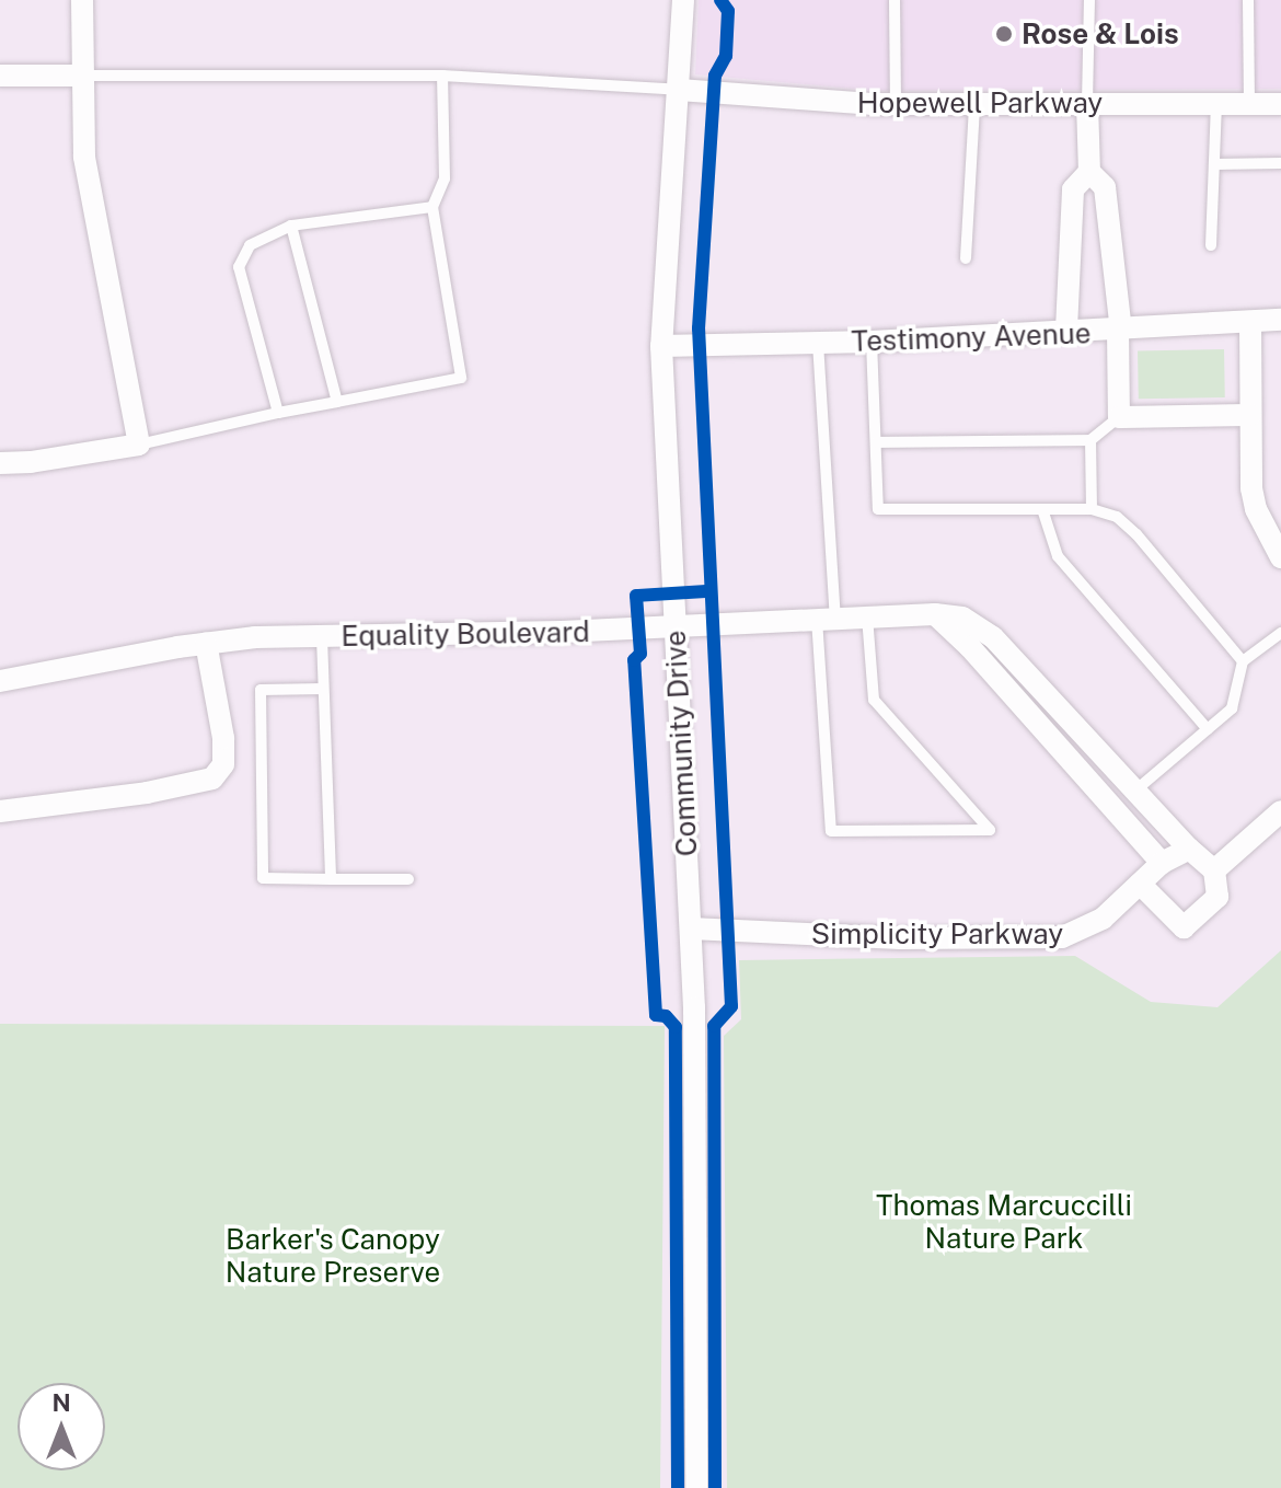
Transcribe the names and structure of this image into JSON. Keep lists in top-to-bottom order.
{
  "streets": {
    "street": [
      "Hopewell Parkway",
      "Testimony Avenue",
      "Equality Boulevard",
      "Community Drive",
      "Simplicity Parkway"
    ]
  },
  "crossings": [
    ["Hopewell Parkway", "Community Drive"],
    ["Testimony Avenue", "Community Drive"],
    ["Equality Boulevard", "Community Drive"],
    ["Community Drive", "Simplicity Parkway"]
  ],
  "parks": ["Thomas Marcuccilli Nature Park", "Barker's Canopy Nature Preserve"],
  "places": ["Rose & Lois"],
  "north": "top"
}
